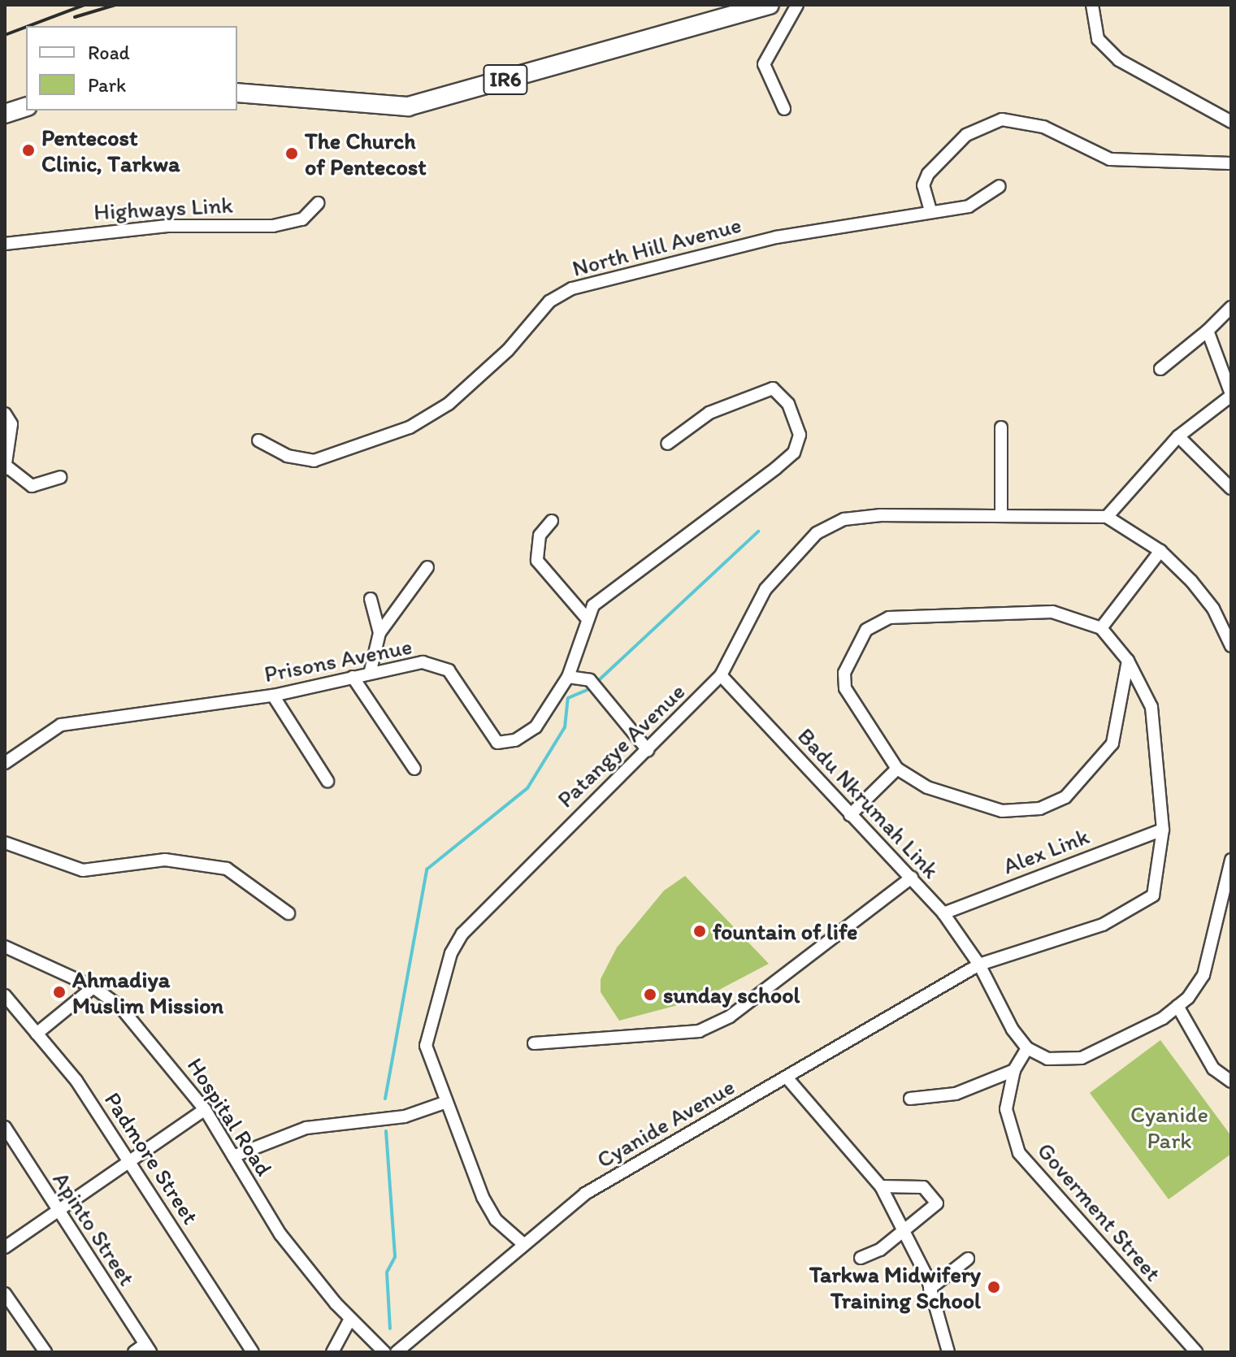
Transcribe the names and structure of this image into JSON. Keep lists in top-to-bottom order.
{
  "streets": {
    "main road": ["IR6"],
    "street": [
      "Highways Link",
      "North Hill Avenue",
      "Prisons Avenue",
      "Patangye Avenue",
      "Badu Nkrumah Link",
      "Alex Link",
      "Hospital Road",
      "Cyanide Avenue",
      "Padmore Street",
      "Goverment Street",
      "Apinto Street"
    ]
  },
  "crossings": [
    ["Patangye Avenue", "Badu Nkrumah Link"],
    ["Patangye Avenue", "Cyanide Avenue"],
    ["Badu Nkrumah Link", "Alex Link"],
    ["Badu Nkrumah Link", "Cyanide Avenue"],
    ["Badu Nkrumah Link", "Goverment Street"],
    ["Alex Link", "Cyanide Avenue"]
  ],
  "parks": ["Cyanide Park"],
  "places": [
    "Pentecost Clinic, Tarkwa",
    "The Church of Pentecost",
    "fountain of life",
    "Ahmadiya Muslim Mission",
    "sunday school",
    "Tarkwa Midwifery Training School"
  ],
  "legend": ["Road", "Park"]
}
